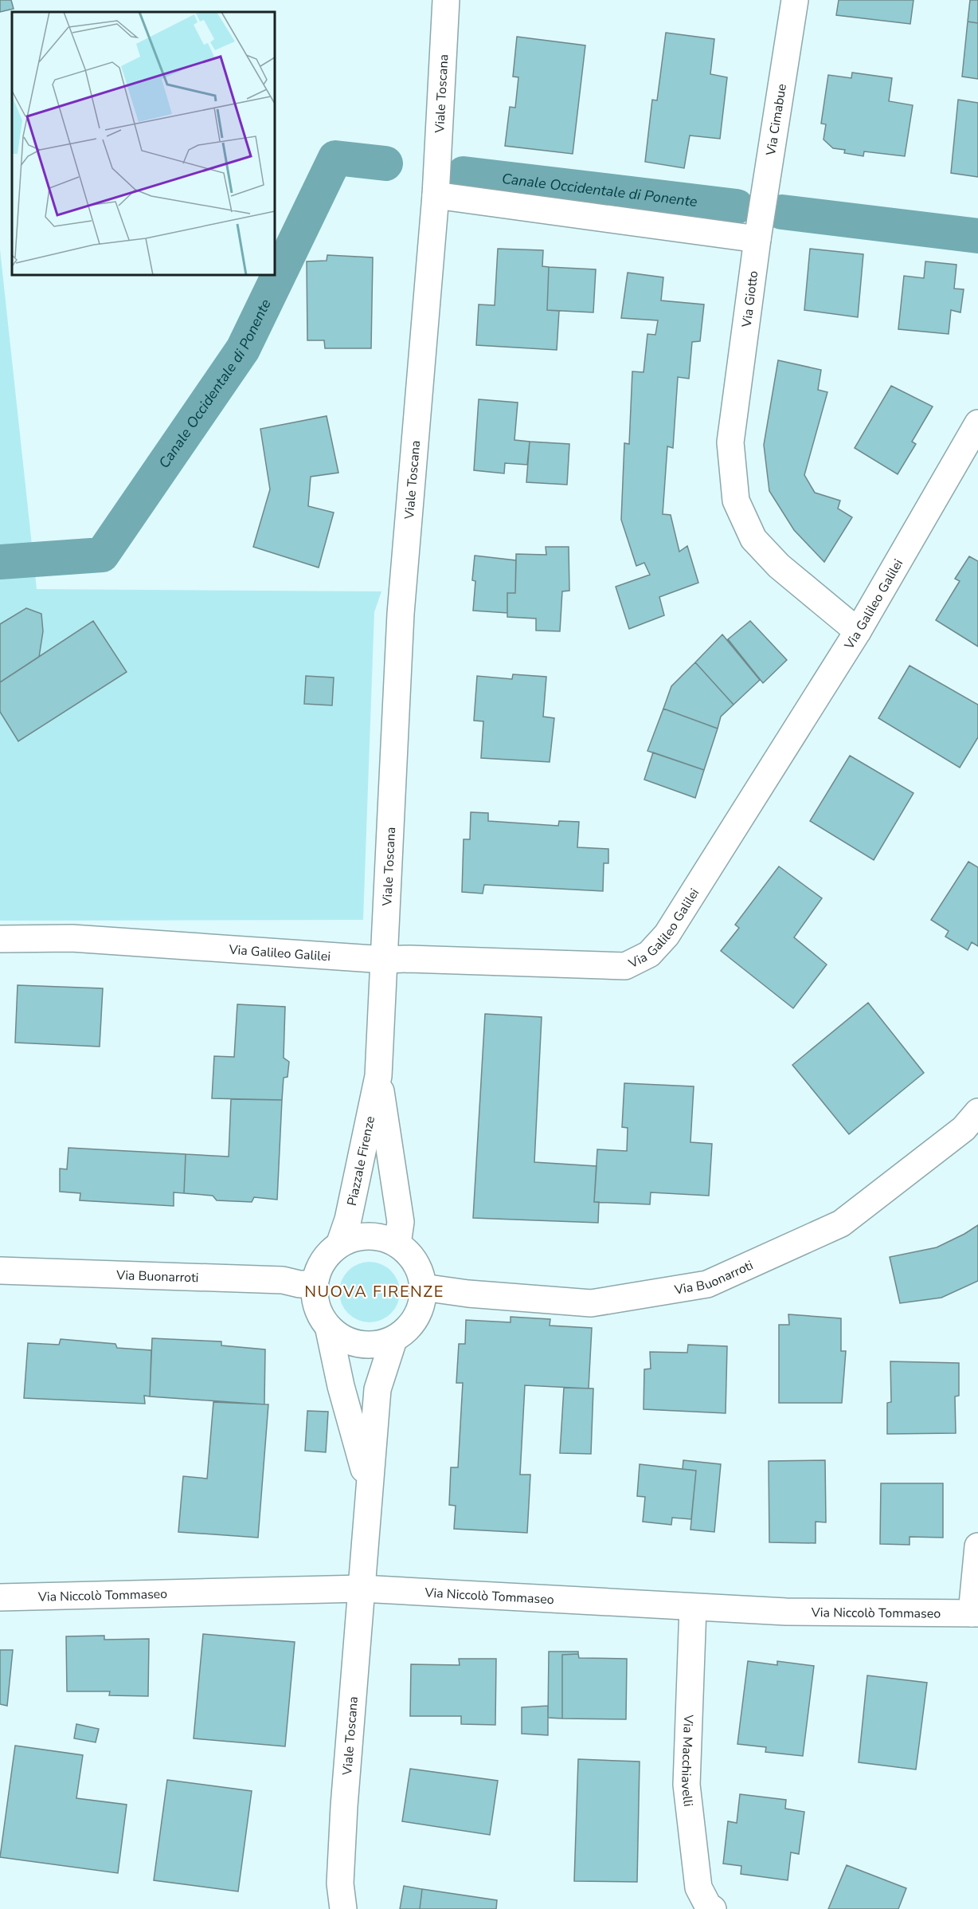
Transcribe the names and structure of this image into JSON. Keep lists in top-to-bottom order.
{
  "streets": {
    "street": [
      "Viale Toscana",
      "Via Cimabue",
      "Via Giotto",
      "Via Galileo Galilei",
      "Piazzale Firenze",
      "Via Buonarroti",
      "Via Niccolò Tommaseo",
      "Via Macchiavelli"
    ]
  },
  "crossings": [
    ["Viale Toscana", "Via Galileo Galilei"],
    ["Viale Toscana", "Piazzale Firenze"],
    ["Viale Toscana", "Via Niccolò Tommaseo"],
    ["Via Cimabue", "Via Giotto"],
    ["Via Giotto", "Via Galileo Galilei"],
    ["Via Galileo Galilei", "Piazzale Firenze"],
    ["Piazzale Firenze", "Via Buonarroti"],
    ["Piazzale Firenze", "Via Niccolò Tommaseo"],
    ["Via Niccolò Tommaseo", "Via Macchiavelli"]
  ],
  "districts": ["NUOVA FIRENZE"],
  "water": ["Canale Occidentale di Ponente"]
}
